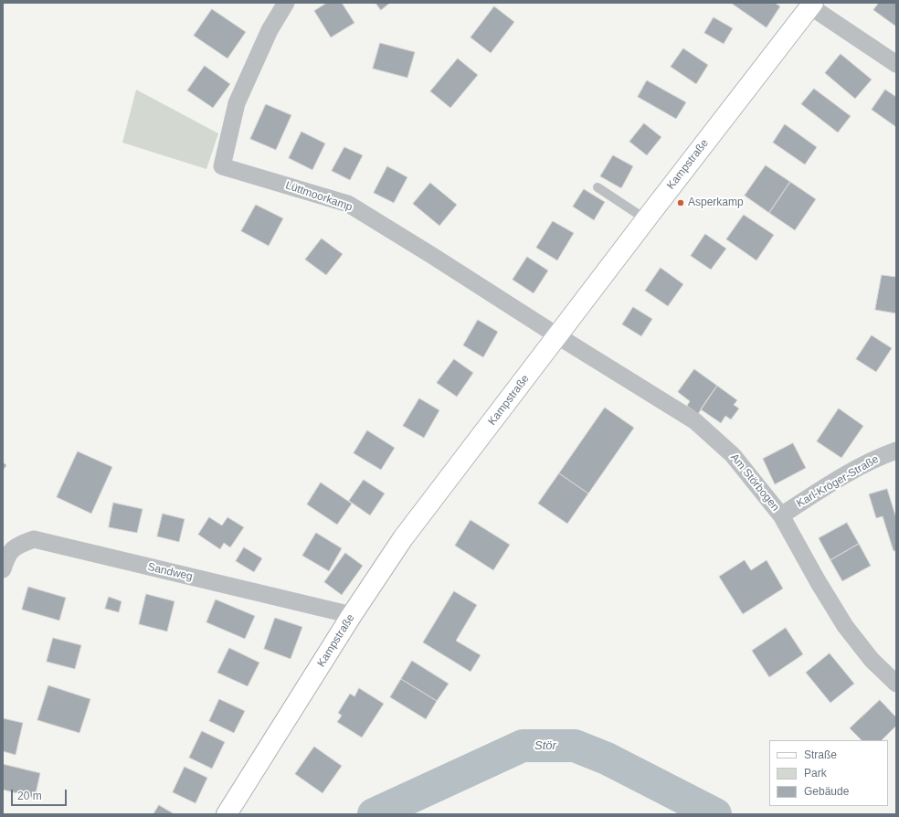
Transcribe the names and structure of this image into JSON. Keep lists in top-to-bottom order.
{
  "streets": {
    "street": [
      "Kampstraße",
      "Lüttmoorkamp",
      "Karl-Kröger-Straße",
      "Am Störbogen",
      "Sandweg"
    ]
  },
  "crossings": [
    ["Kampstraße", "Lüttmoorkamp"],
    ["Kampstraße", "Am Störbogen"],
    ["Kampstraße", "Sandweg"],
    ["Lüttmoorkamp", "Am Störbogen"],
    ["Karl-Kröger-Straße", "Am Störbogen"]
  ],
  "water": ["Stör"],
  "places": ["Asperkamp"],
  "legend": ["Straße", "Park", "Gebäude"],
  "scale_bar": "20 m"
}
